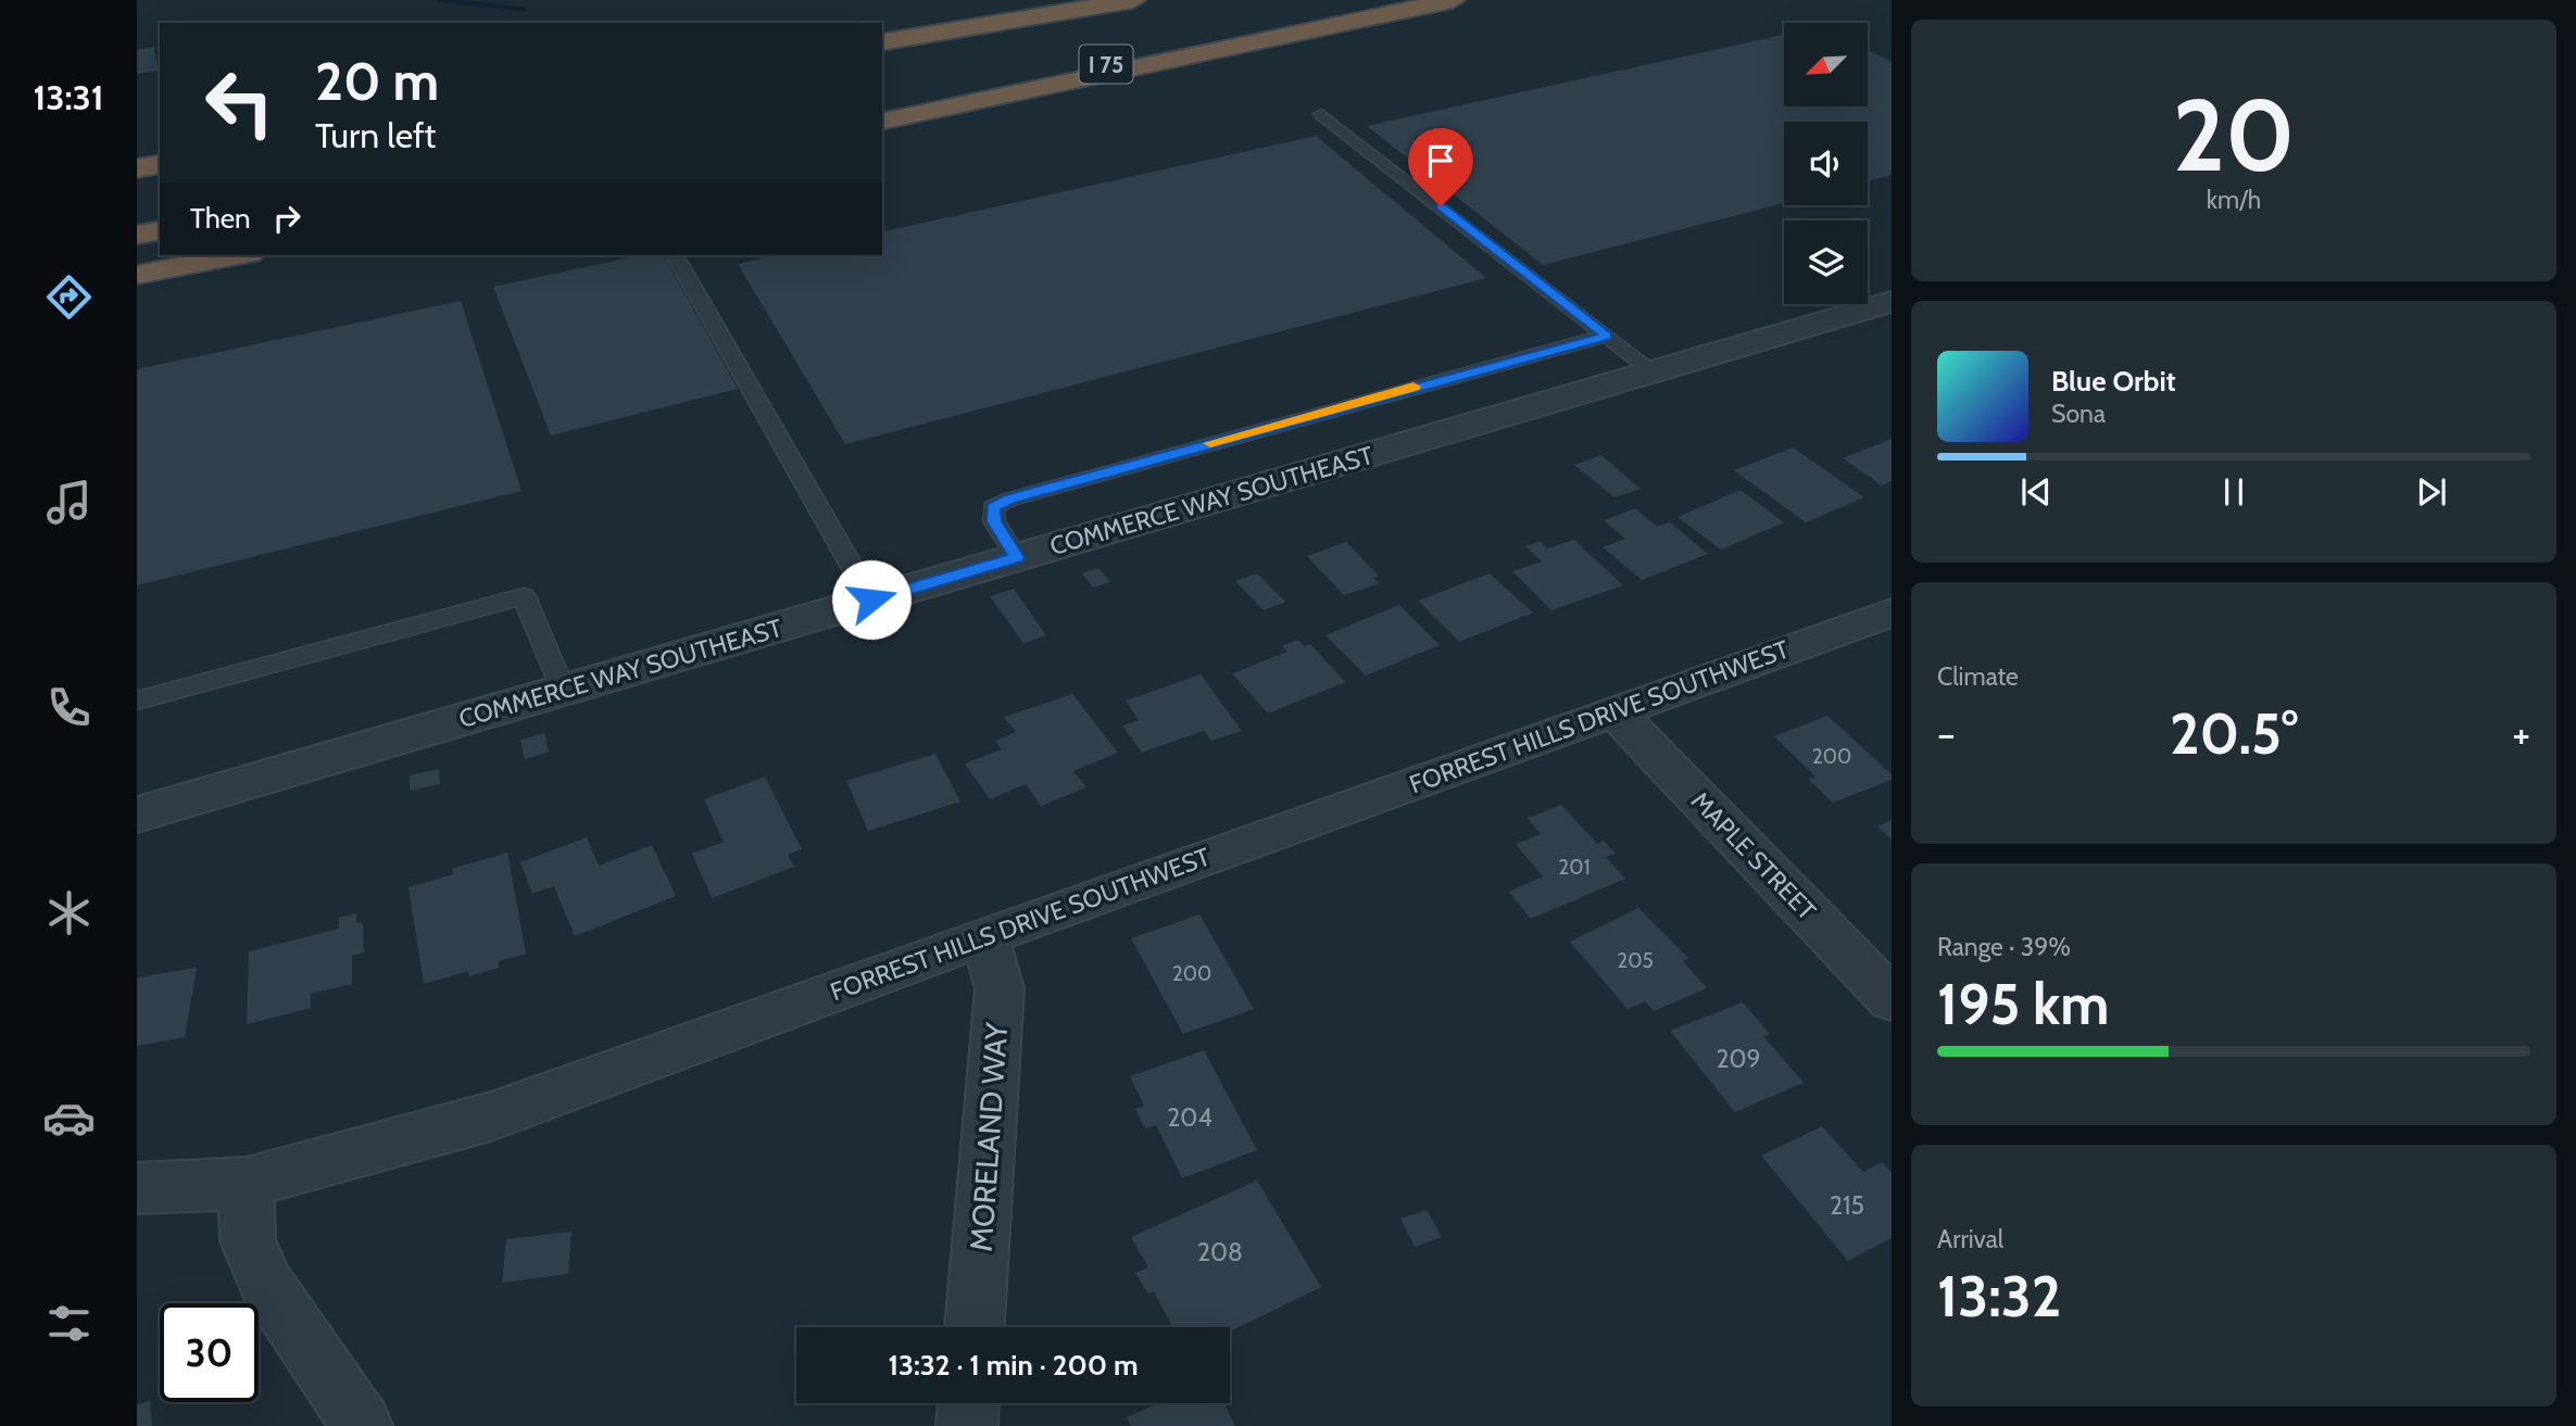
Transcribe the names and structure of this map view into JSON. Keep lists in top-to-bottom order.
{
  "streets": {
    "highway": ["I 75"],
    "street": [
      "COMMERCE WAY SOUTHEAST",
      "FORREST HILLS DRIVE SOUTHWEST",
      "MAPLE STREET",
      "MORELAND WAY"
    ]
  },
  "crossings": [
    ["FORREST HILLS DRIVE SOUTHWEST", "MAPLE STREET"],
    ["FORREST HILLS DRIVE SOUTHWEST", "MORELAND WAY"]
  ],
  "house_numbers": [
    "200",
    "201",
    "205",
    "200",
    "209",
    "204",
    "215",
    "208"
  ],
  "north": "bottom left",
  "page": {
    "tabs": "13:31",
    "tile": [
      ["20", "km/h"],
      "Climate",
      ["Range · 39%", "195 km"],
      ["Arrival", "13:32"]
    ],
    "turn": ["20 m", "Turn left"],
    "then": "Then",
    "song": ["Blue Orbit", "Sona"],
    "heat": ["−", "20.5°", "+"],
    "limit": "30",
    "trip": "13:32 · 1 min · 200 m"
  }
}
